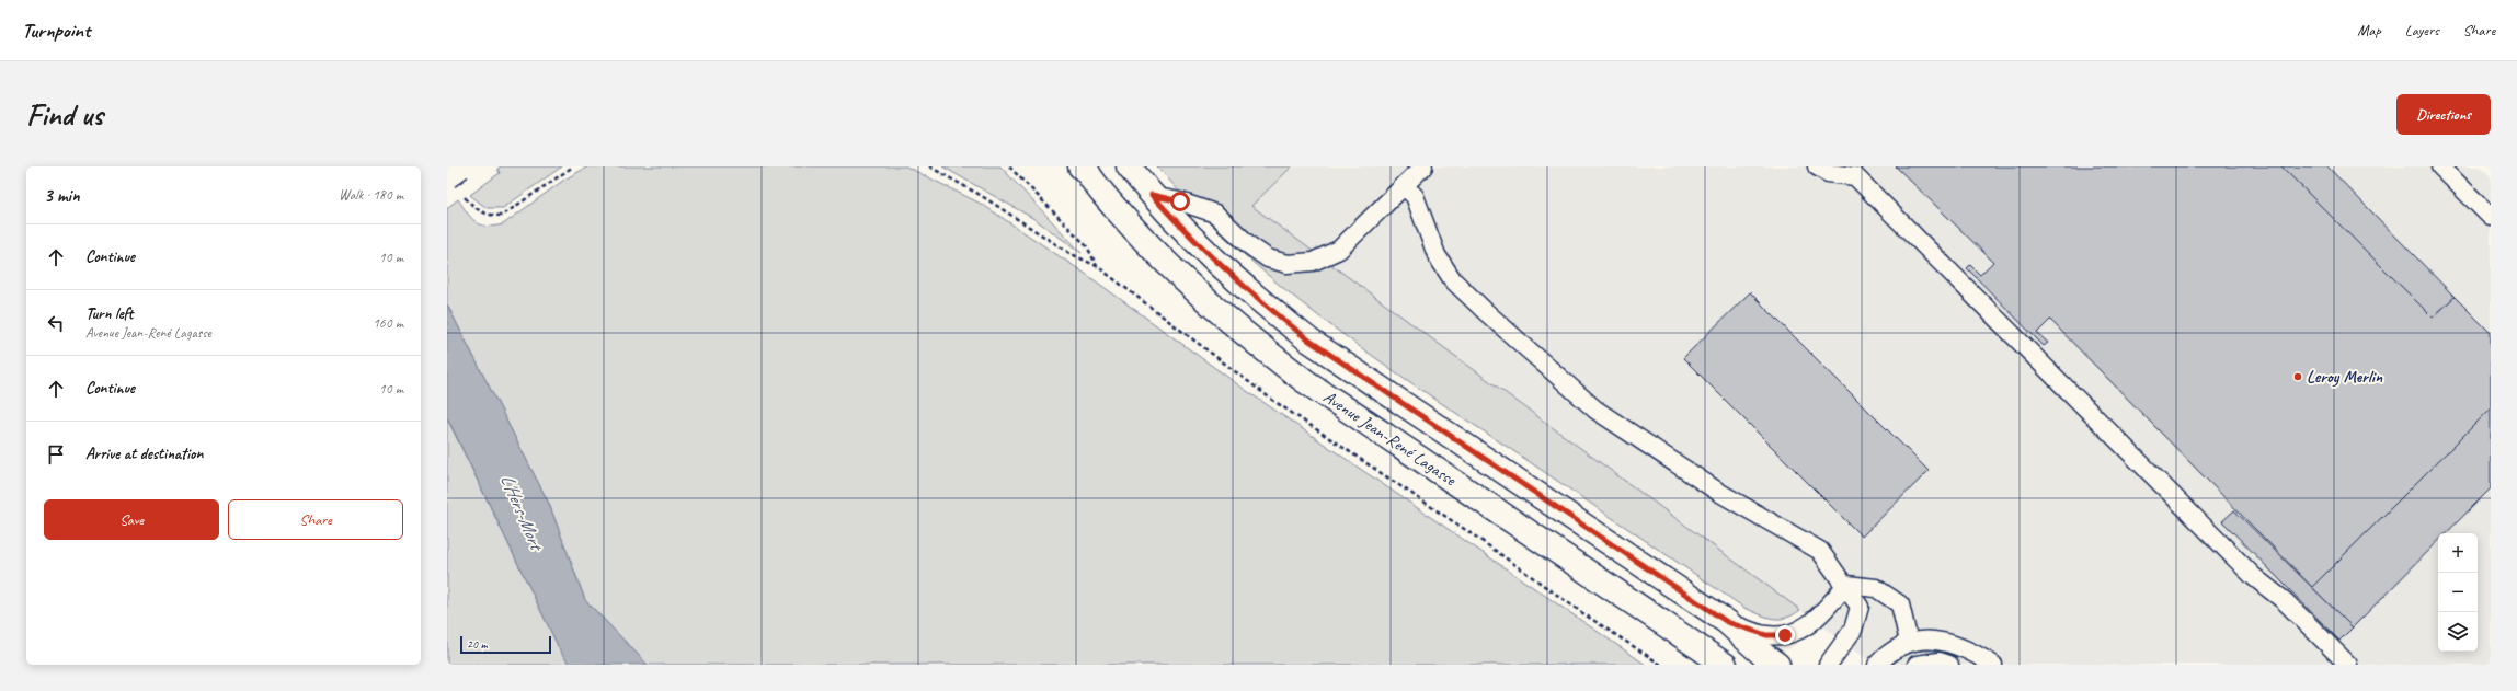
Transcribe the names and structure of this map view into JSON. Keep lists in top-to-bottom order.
{
  "streets": {
    "street": ["Avenue Jean-René Lagasse"]
  },
  "water": ["L'Hers-Mort"],
  "places": ["Leroy Merlin"],
  "scale_bar": "20 m",
  "page": {
    "header": "Turnpoint",
    "nav": ["Map", "Layers", "Share"],
    "buttons": [
      "Directions",
      ["Save", "Share"]
    ],
    "title": "Find us",
    "heading": ["3 min", "Walk · 180 m"],
    "list": [
      ["Continue", "10 m"],
      ["Turn left", "Avenue Jean-René Lagasse", "160 m"],
      ["Continue", "10 m"],
      "Arrive at destination"
    ],
    "map_buttons": ["+", "−"],
    "scale": "20 m"
  }
}
